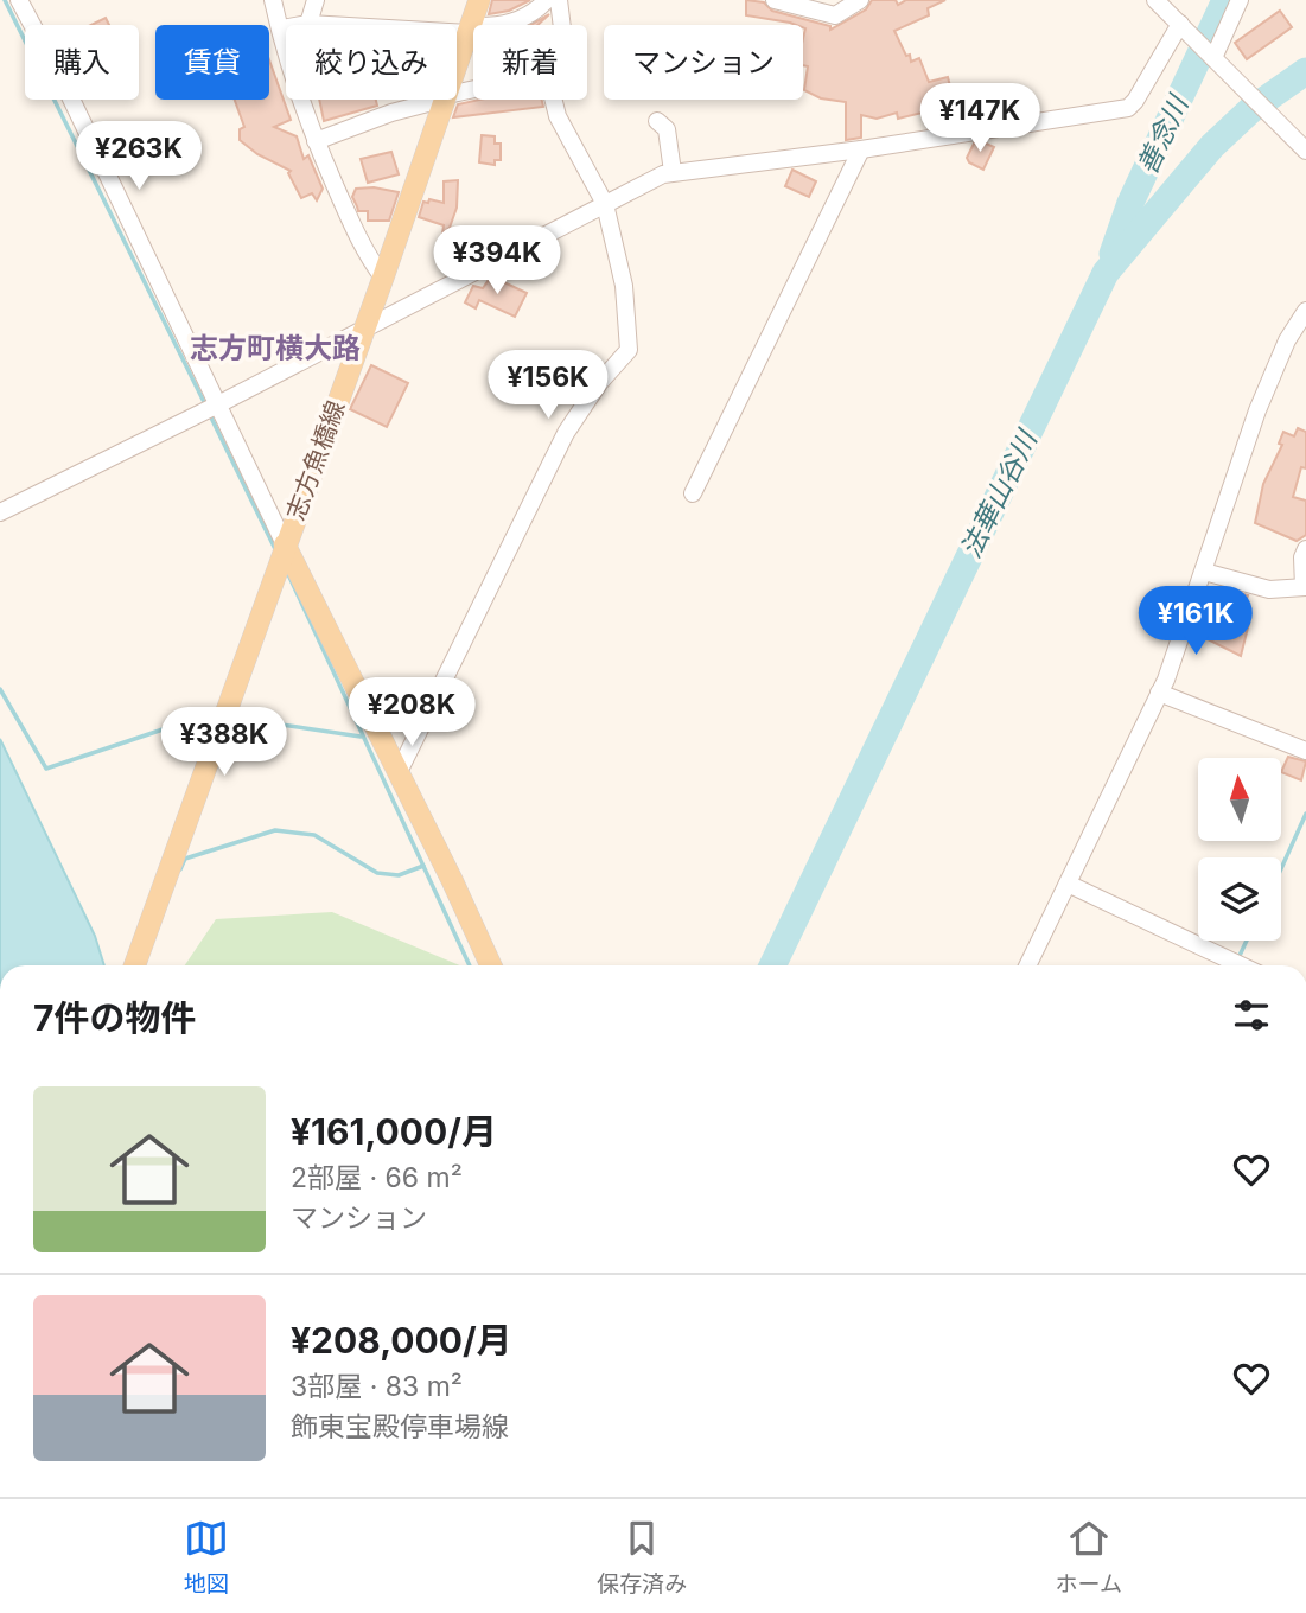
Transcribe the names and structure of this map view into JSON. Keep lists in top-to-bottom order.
{
  "streets": {
    "main road": ["志方魚橋線"]
  },
  "districts": ["志方町横大路"],
  "water": ["善念川", "法華山谷川"],
  "north": "top",
  "page": {
    "chip": [
      "購入",
      "賃貸",
      "絞り込み",
      "新着",
      "マンション"
    ],
    "price": [
      "¥147K",
      "¥263K",
      "¥394K",
      "¥156K",
      "¥161K",
      "¥208K",
      "¥388K"
    ],
    "heading": "7件の物件",
    "list": [
      {
        "name": "¥161,000/月",
        "note": "2部屋 · 66 m² · マンション"
      },
      {
        "name": "¥208,000/月",
        "note": "3部屋 · 83 m² · 飾東宝殿停車場線"
      }
    ],
    "tabs": ["地図", "保存済み", "ホーム"]
  }
}
